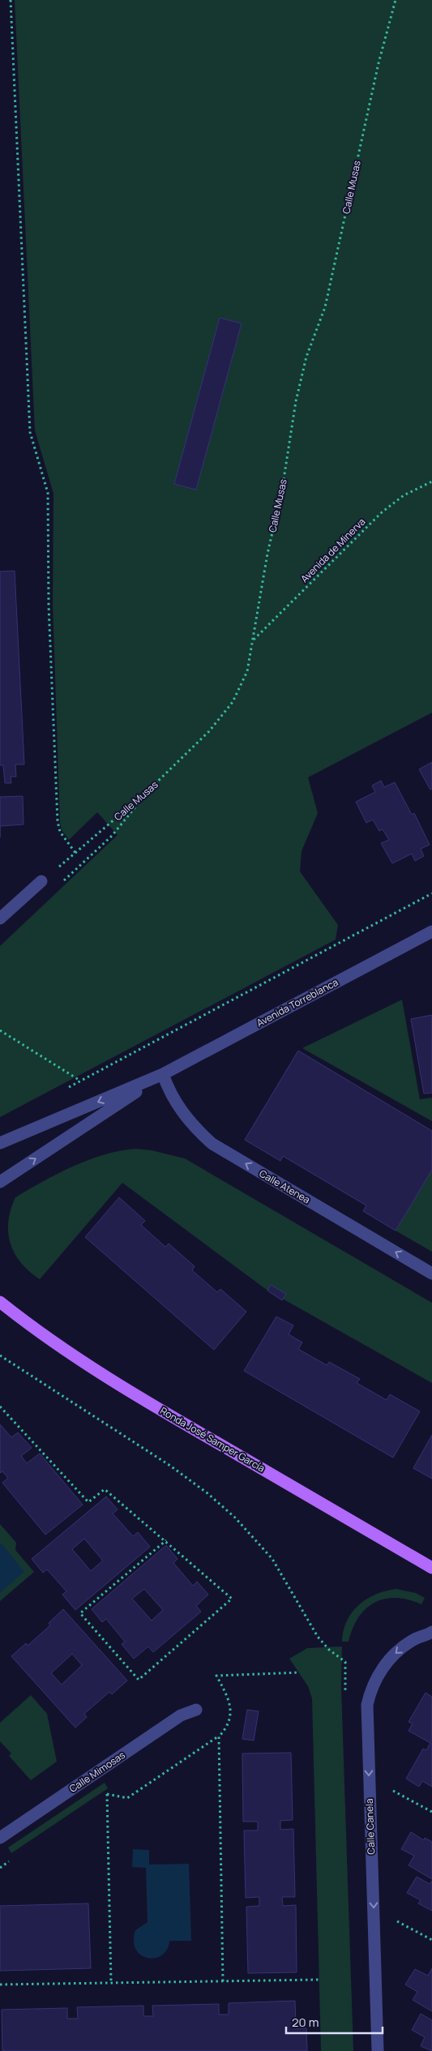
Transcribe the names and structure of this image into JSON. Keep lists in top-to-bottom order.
{
  "streets": {
    "main road": ["Ronda José Samper García"],
    "street": [
      "Avenida Torreblanca",
      "Calle Atenea",
      "Calle Mimosas",
      "Calle Canela"
    ],
    "path": ["Calle Musas", "Avenida de Minerva"]
  },
  "crossings": [
    ["Calle Musas", "Avenida de Minerva"],
    ["Avenida Torreblanca", "Calle Atenea"]
  ],
  "one_way": ["Calle Atenea", "Calle Canela"],
  "scale_bar": "20 m"
}
